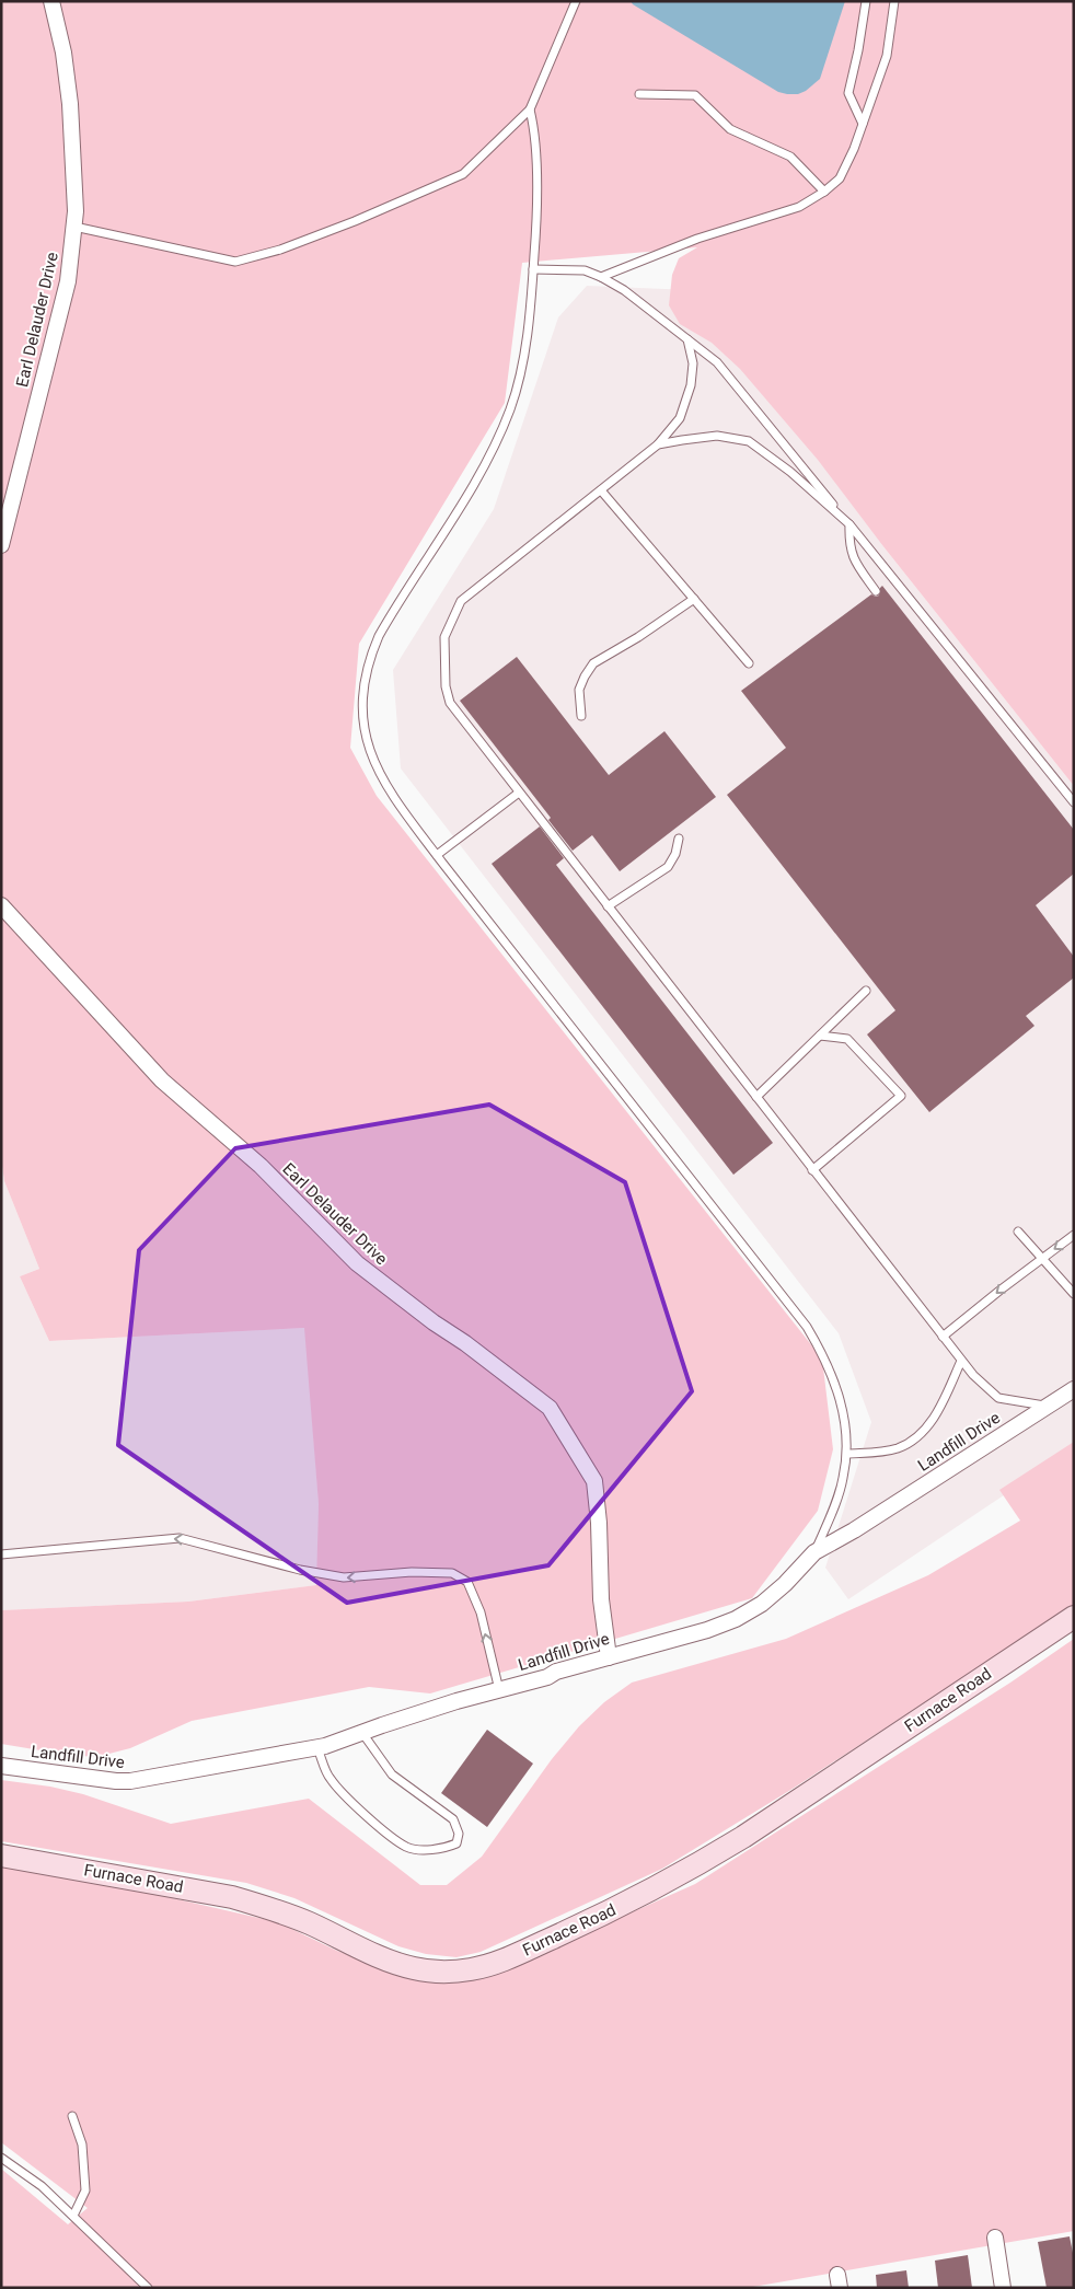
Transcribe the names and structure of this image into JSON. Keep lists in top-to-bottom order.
{
  "streets": {
    "main road": ["Furnace Road"],
    "street": ["Earl Delauder Drive", "Landfill Drive"]
  },
  "crossings": [
    ["Earl Delauder Drive", "Landfill Drive"]
  ]
}
